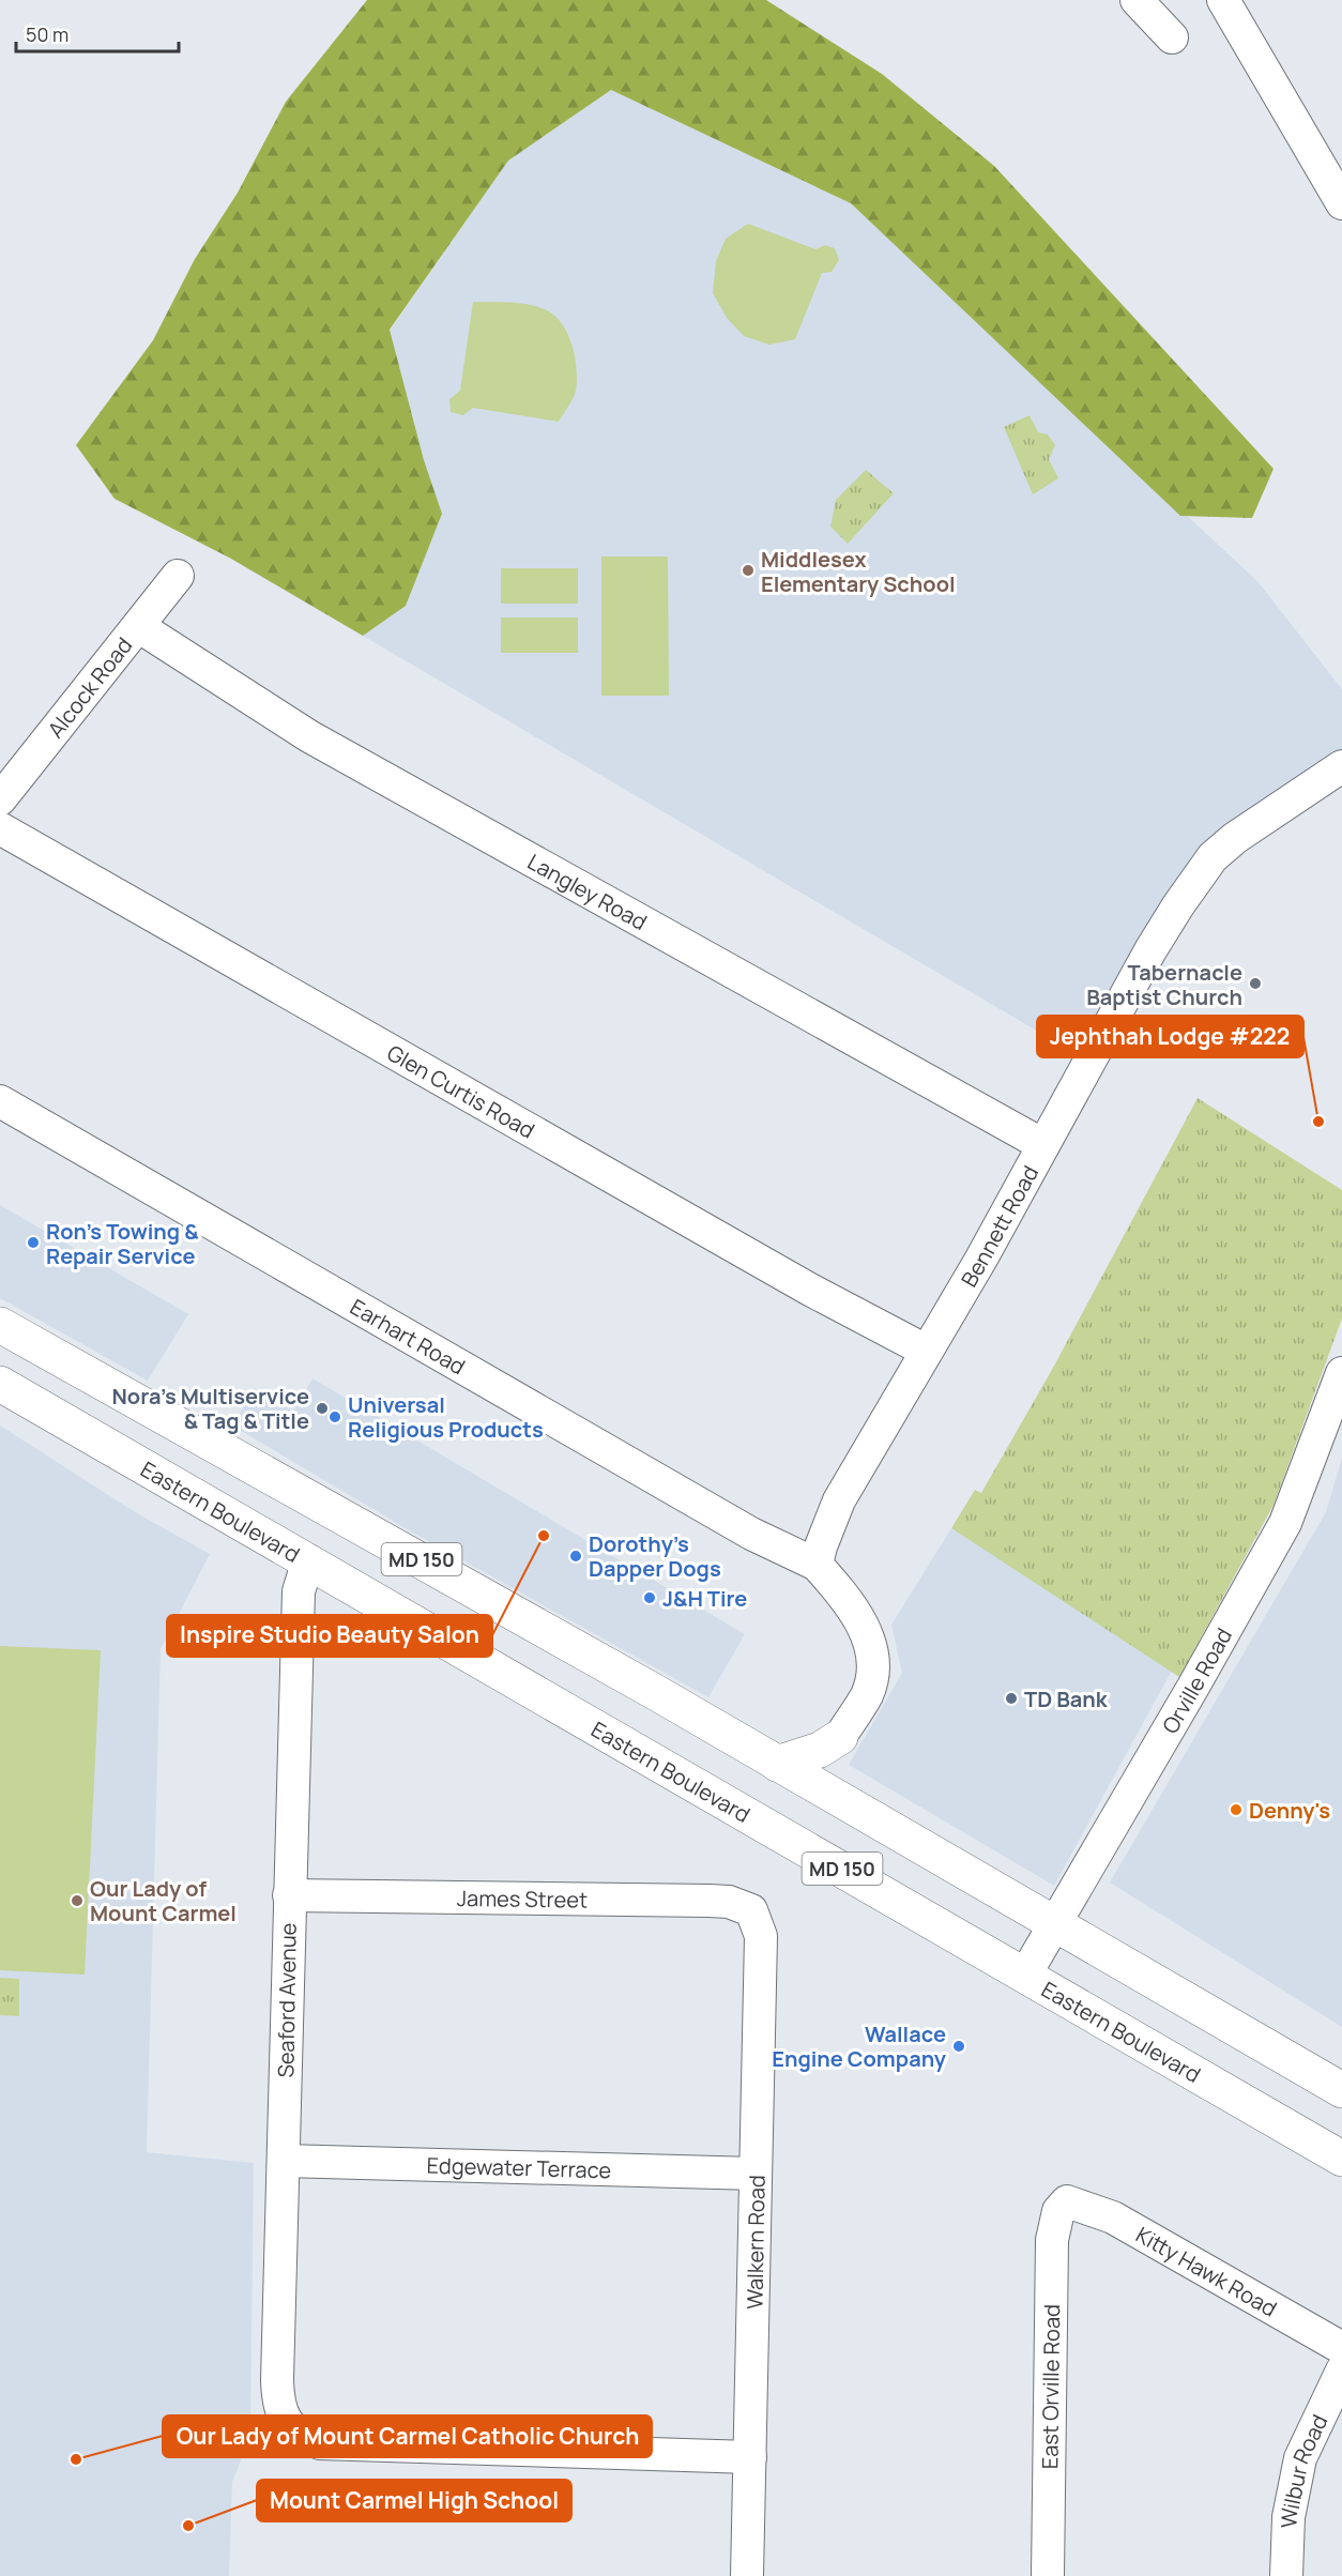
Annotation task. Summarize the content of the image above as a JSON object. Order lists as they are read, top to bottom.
{
  "streets": {
    "main road": ["Eastern Boulevard", "MD 150"],
    "street": [
      "Alcock Road",
      "Langley Road",
      "Glen Curtis Road",
      "Bennett Road",
      "Earhart Road",
      "Orville Road",
      "James Street",
      "Seaford Avenue",
      "Edgewater Terrace",
      "Walkern Road",
      "Kitty Hawk Road",
      "East Orville Road",
      "Wilbur Road"
    ]
  },
  "crossings": [
    ["Alcock Road", "Langley Road"],
    ["Langley Road", "Bennett Road"],
    ["Glen Curtis Road", "Bennett Road"],
    ["Bennett Road", "Earhart Road"],
    ["Eastern Boulevard", "Orville Road"],
    ["Eastern Boulevard", "Seaford Avenue"],
    ["MD 150", "Orville Road"],
    ["James Street", "Seaford Avenue"],
    ["James Street", "Walkern Road"],
    ["Seaford Avenue", "Edgewater Terrace"],
    ["Seaford Avenue", "Walkern Road"],
    ["Edgewater Terrace", "Walkern Road"],
    ["Kitty Hawk Road", "East Orville Road"]
  ],
  "places": [
    "Middlesex Elementary School",
    "Tabernacle Baptist Church",
    "Jephthah Lodge #222",
    "Ron’s Towing & Repair Service",
    "Nora’s Multiservice & Tag & Title",
    "Universal Religious Products",
    "Inspire Studio Beauty Salon",
    "Dorothy’s Dapper Dogs",
    "J&H Tire",
    "TD Bank",
    "Denny's",
    "Our Lady of Mount Carmel",
    "Wallace Engine Company",
    "Our Lady of Mount Carmel Catholic Church",
    "Mount Carmel High School"
  ],
  "scale_bar": "50 m"
}
